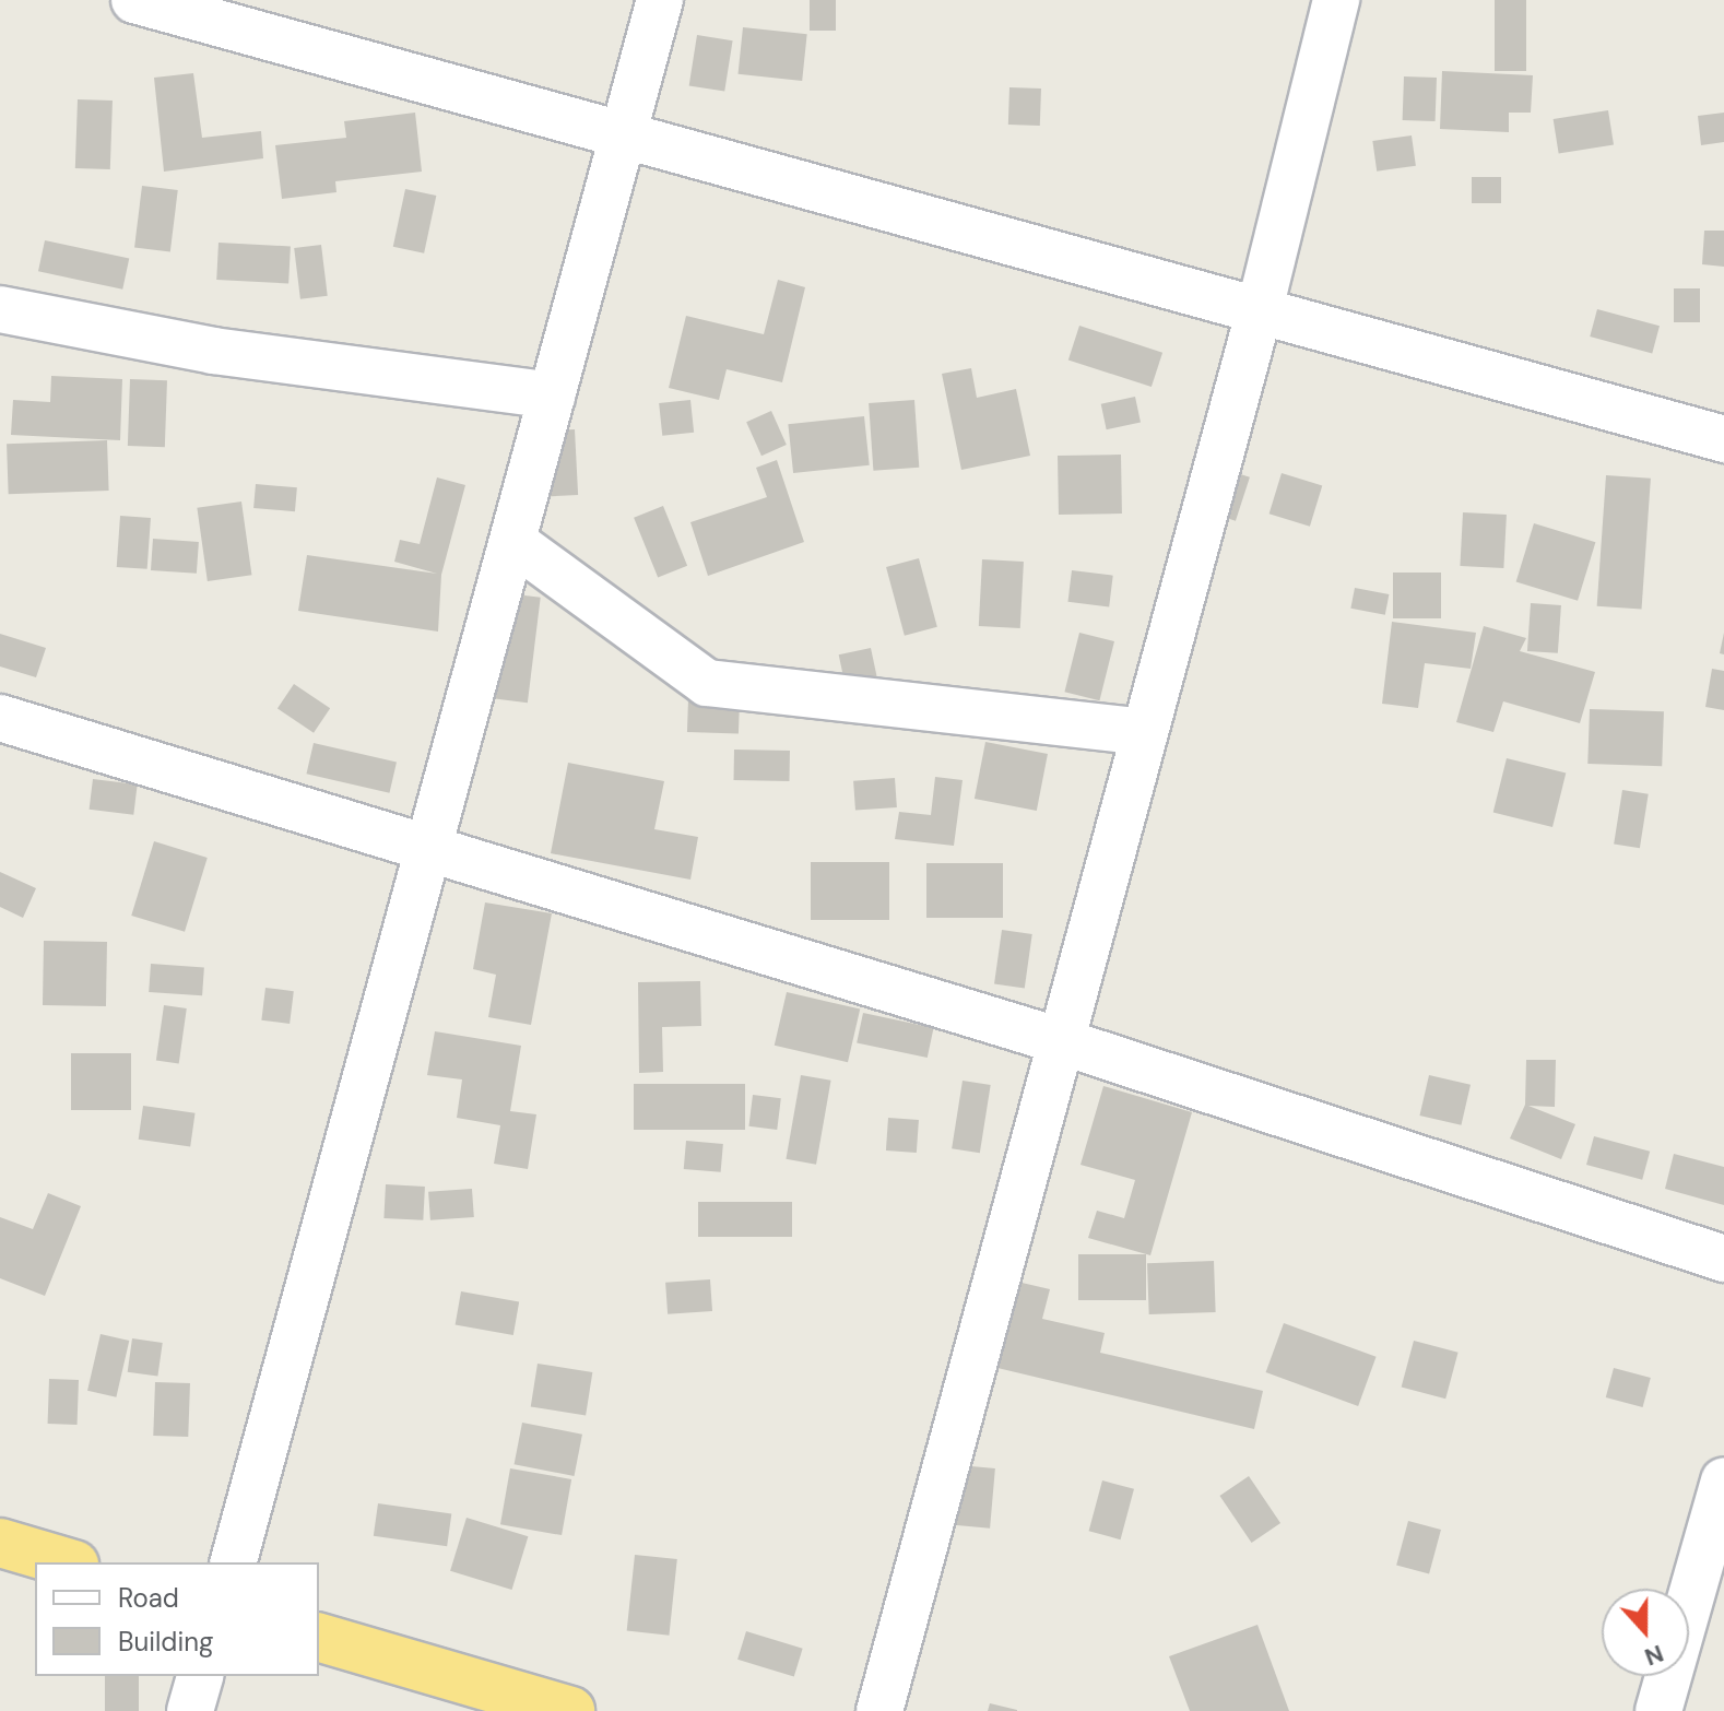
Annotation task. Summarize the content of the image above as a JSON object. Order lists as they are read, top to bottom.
{
  "legend": ["Road", "Building"],
  "north": "bottom"
}
